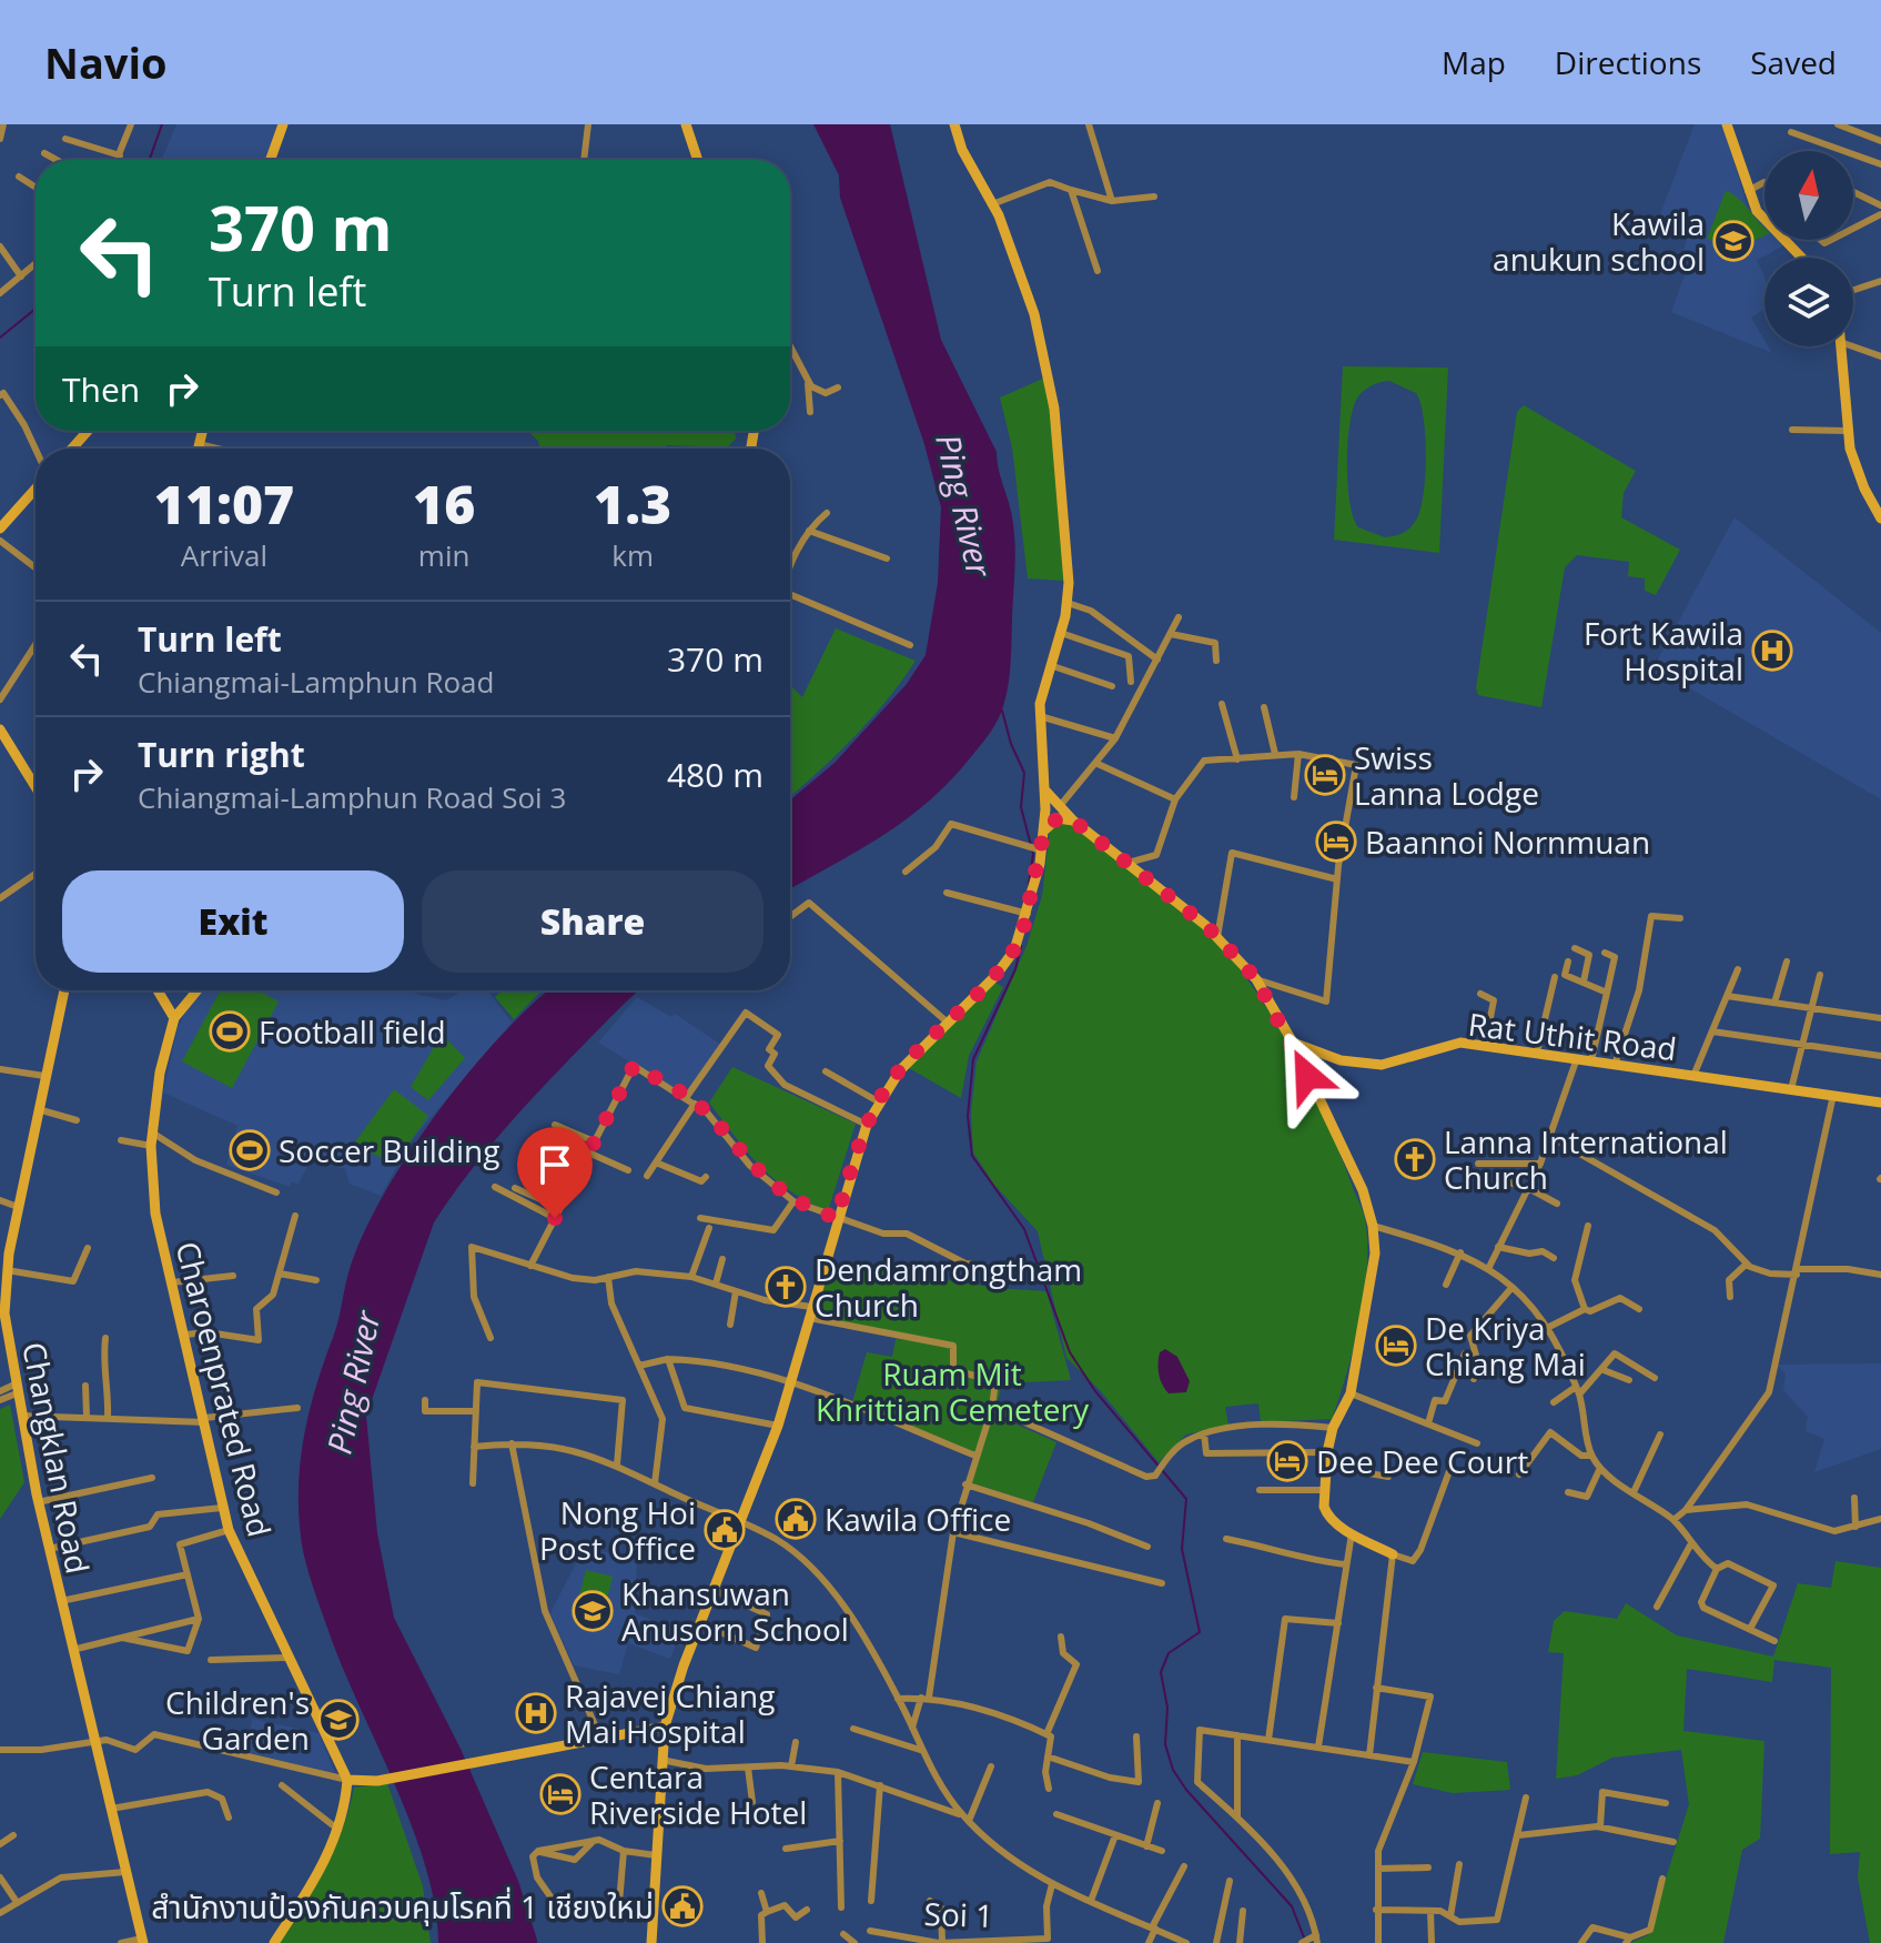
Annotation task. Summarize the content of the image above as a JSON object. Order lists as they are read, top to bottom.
{
  "streets": {
    "street": [
      "Rat Uthit Road",
      "Charoenprated Road",
      "Changklan Road",
      "Soi 1"
    ]
  },
  "water": ["Ping River"],
  "parks": ["Ruam Mit Khrittian Cemetery"],
  "places": {
    "school or university": ["Kawila anukun school", "Khansuwan Anusorn School", "Children's Garden"],
    "hospital": ["Fort Kawila Hospital", "Rajavej Chiang Mai Hospital"],
    "hotel": [
      "Swiss Lanna Lodge",
      "Baannoi Nornmuan",
      "De Kriya Chiang Mai",
      "Dee Dee Court",
      "Centara Riverside Hotel"
    ],
    "sports": ["Football field", "Soccer Building"],
    "church": ["Lanna International Church", "Dendamrongtham Church"],
    "public building": ["Kawila Office", "Nong Hoi Post Office", "สำนักงานป้องกันควบคุมโรคที่ 1 เชียงใหม่"]
  },
  "north": "top",
  "page": {
    "header": "Navio",
    "nav": ["Map", "Directions", "Saved"],
    "turn": ["370 m", "Turn left"],
    "then": "Then",
    "eta": [
      "11:07",
      "Arrival",
      "16",
      "min",
      "1.3",
      "km"
    ],
    "list": [
      {
        "name": "Turn left",
        "note": "Chiangmai-Lamphun Road",
        "value": "370 m"
      },
      {
        "name": "Turn right",
        "note": "Chiangmai-Lamphun Road Soi 3",
        "value": "480 m"
      }
    ],
    "buttons": ["Exit", "Share"]
  }
}
